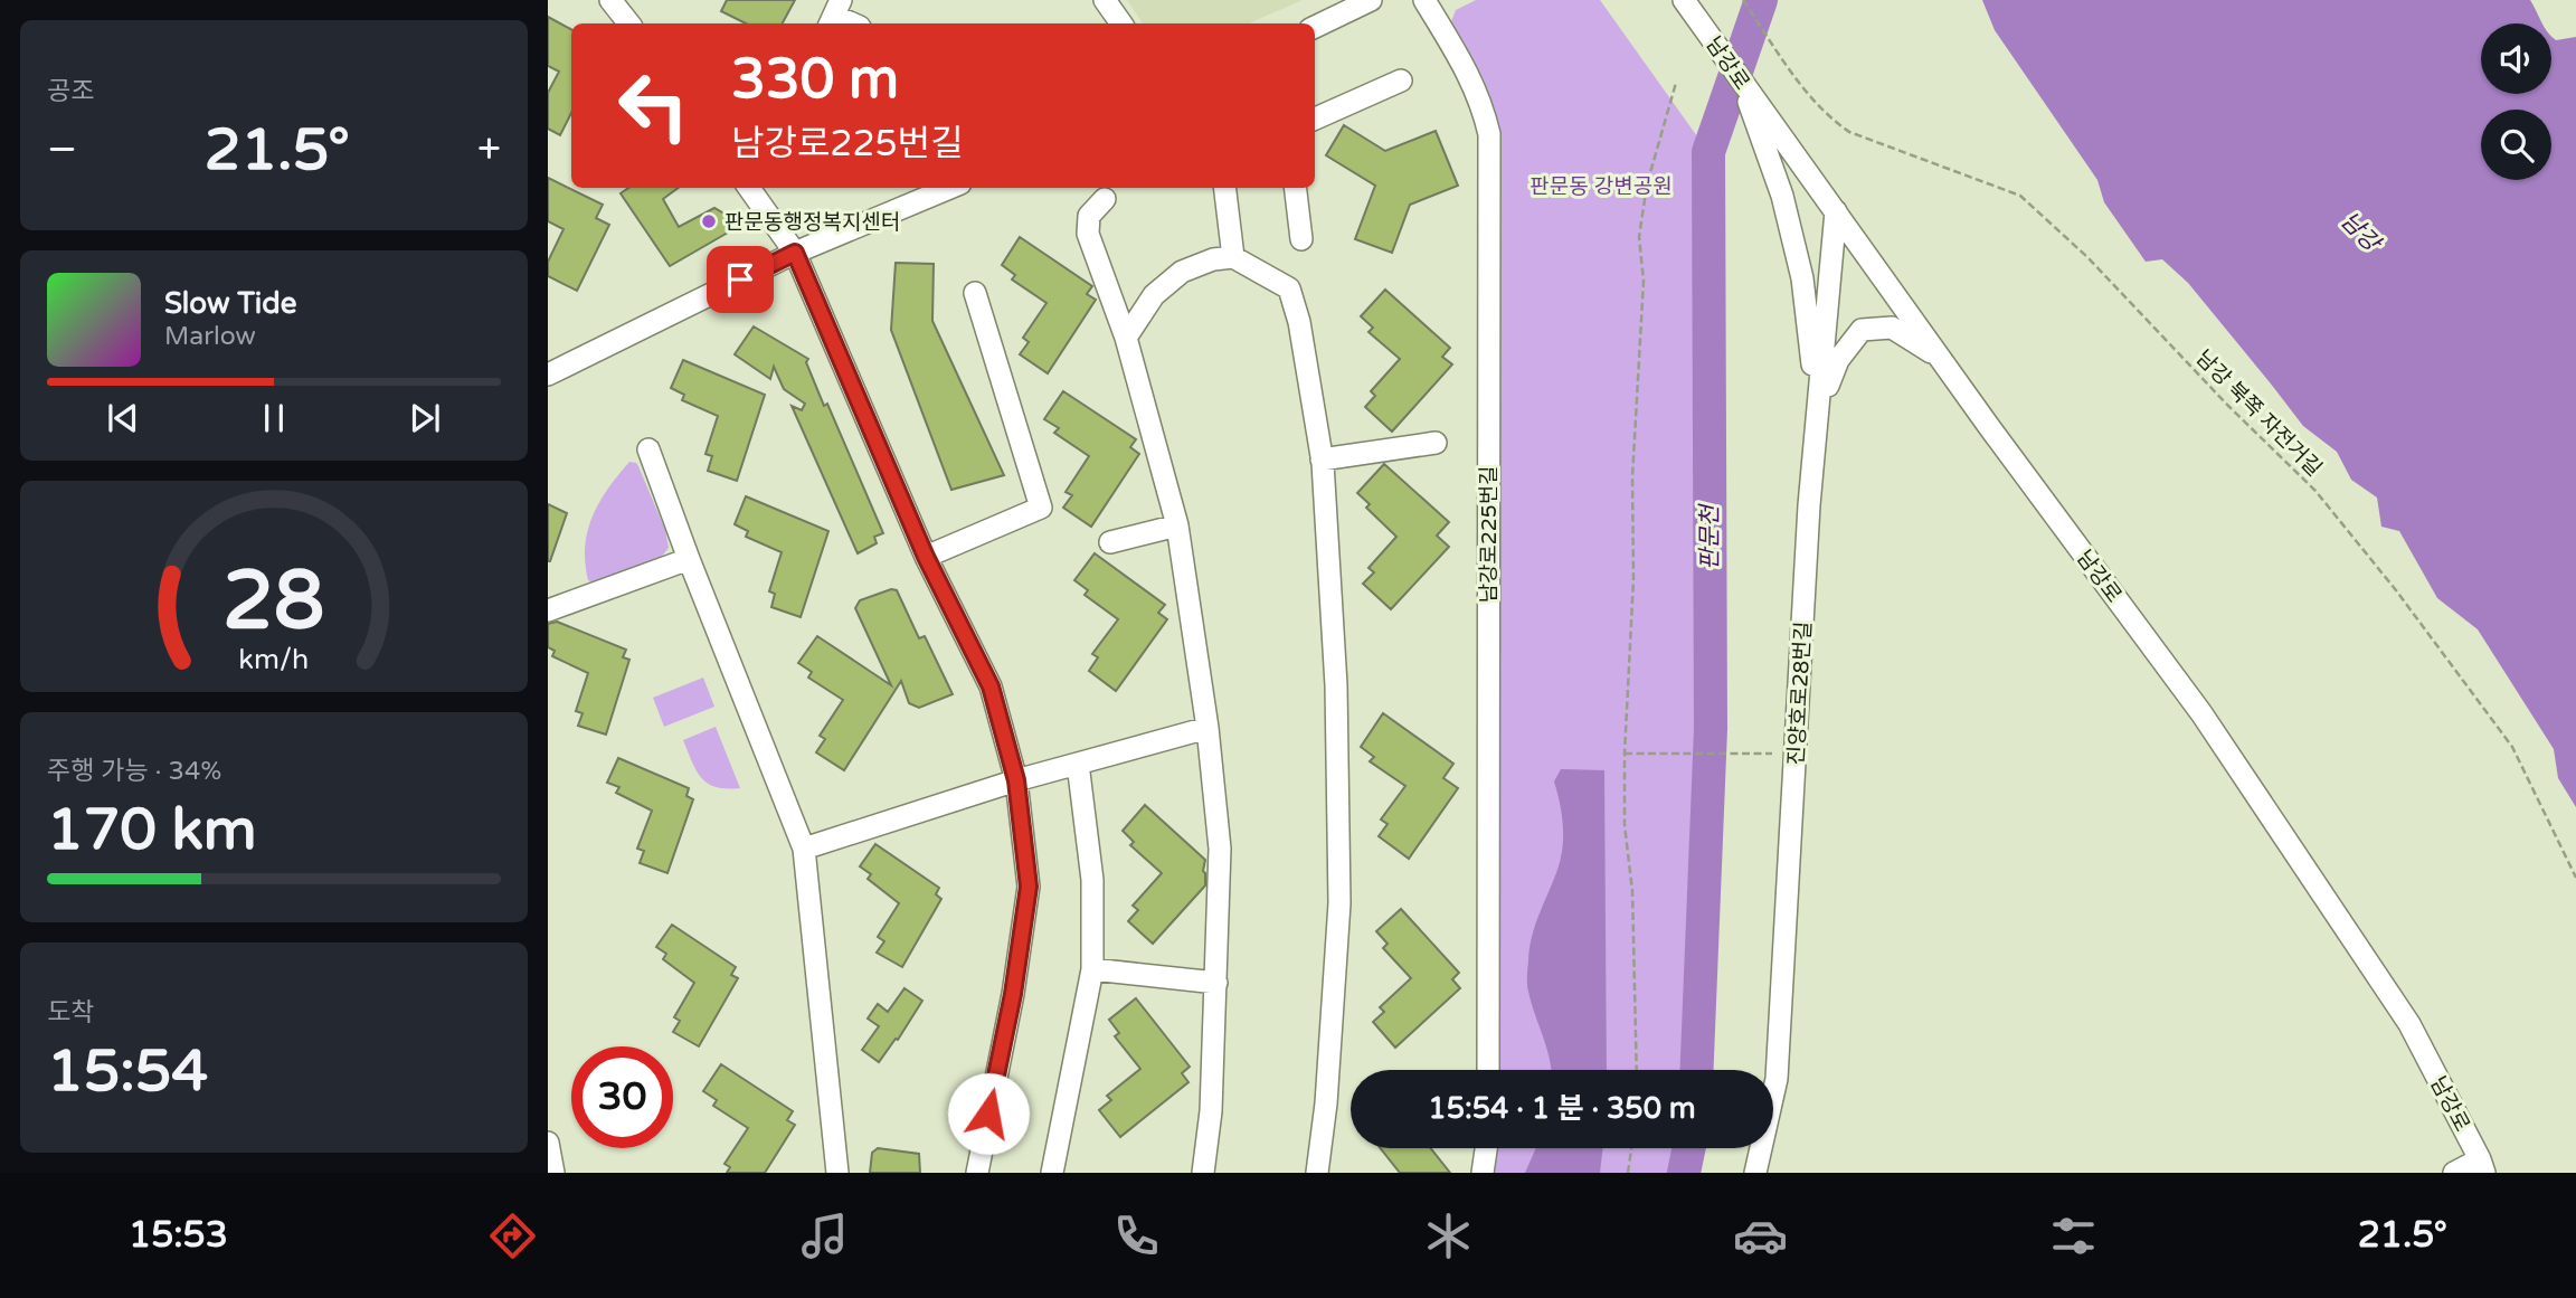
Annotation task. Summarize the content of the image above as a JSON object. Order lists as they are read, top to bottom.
{
  "streets": {
    "street": ["남강로", "남강로225번길", "진양호로28번길"],
    "path": ["남강 북쪽 자전거길"]
  },
  "crossings": [
    ["남강로", "진양호로28번길"]
  ],
  "water": ["남강", "판문천"],
  "parks": ["판문동 강변공원"],
  "places": ["판문동행정복지센터"],
  "page": {
    "tile": [
      "공조",
      ["주행 가능 · 34%", "170 km"],
      ["도착", "15:54"]
    ],
    "turn": ["330 m", "남강로225번길"],
    "heat": ["−", "21.5°", "+"],
    "song": ["Slow Tide", "Marlow"],
    "limit": "30",
    "trip": "15:54 · 1 분 · 350 m",
    "tabs": ["15:53", "21.5°"],
    "gauge": ["28", "km/h"]
  }
}
